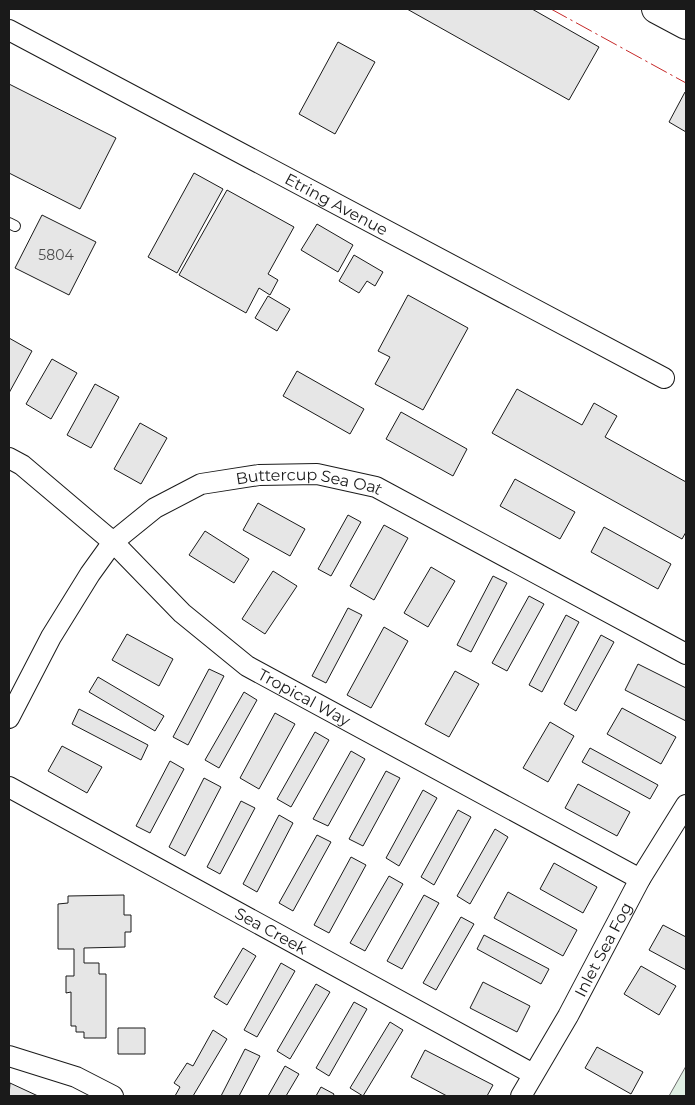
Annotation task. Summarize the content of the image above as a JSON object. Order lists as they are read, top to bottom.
{
  "streets": {
    "street": [
      "Etring Avenue",
      "Buttercup Sea Oat",
      "Tropical Way",
      "Sea Creek",
      "Inlet Sea Fog"
    ]
  },
  "crossings": [
    ["Buttercup Sea Oat", "Tropical Way"],
    ["Tropical Way", "Inlet Sea Fog"],
    ["Sea Creek", "Inlet Sea Fog"]
  ],
  "house_numbers": ["5804"]
}
